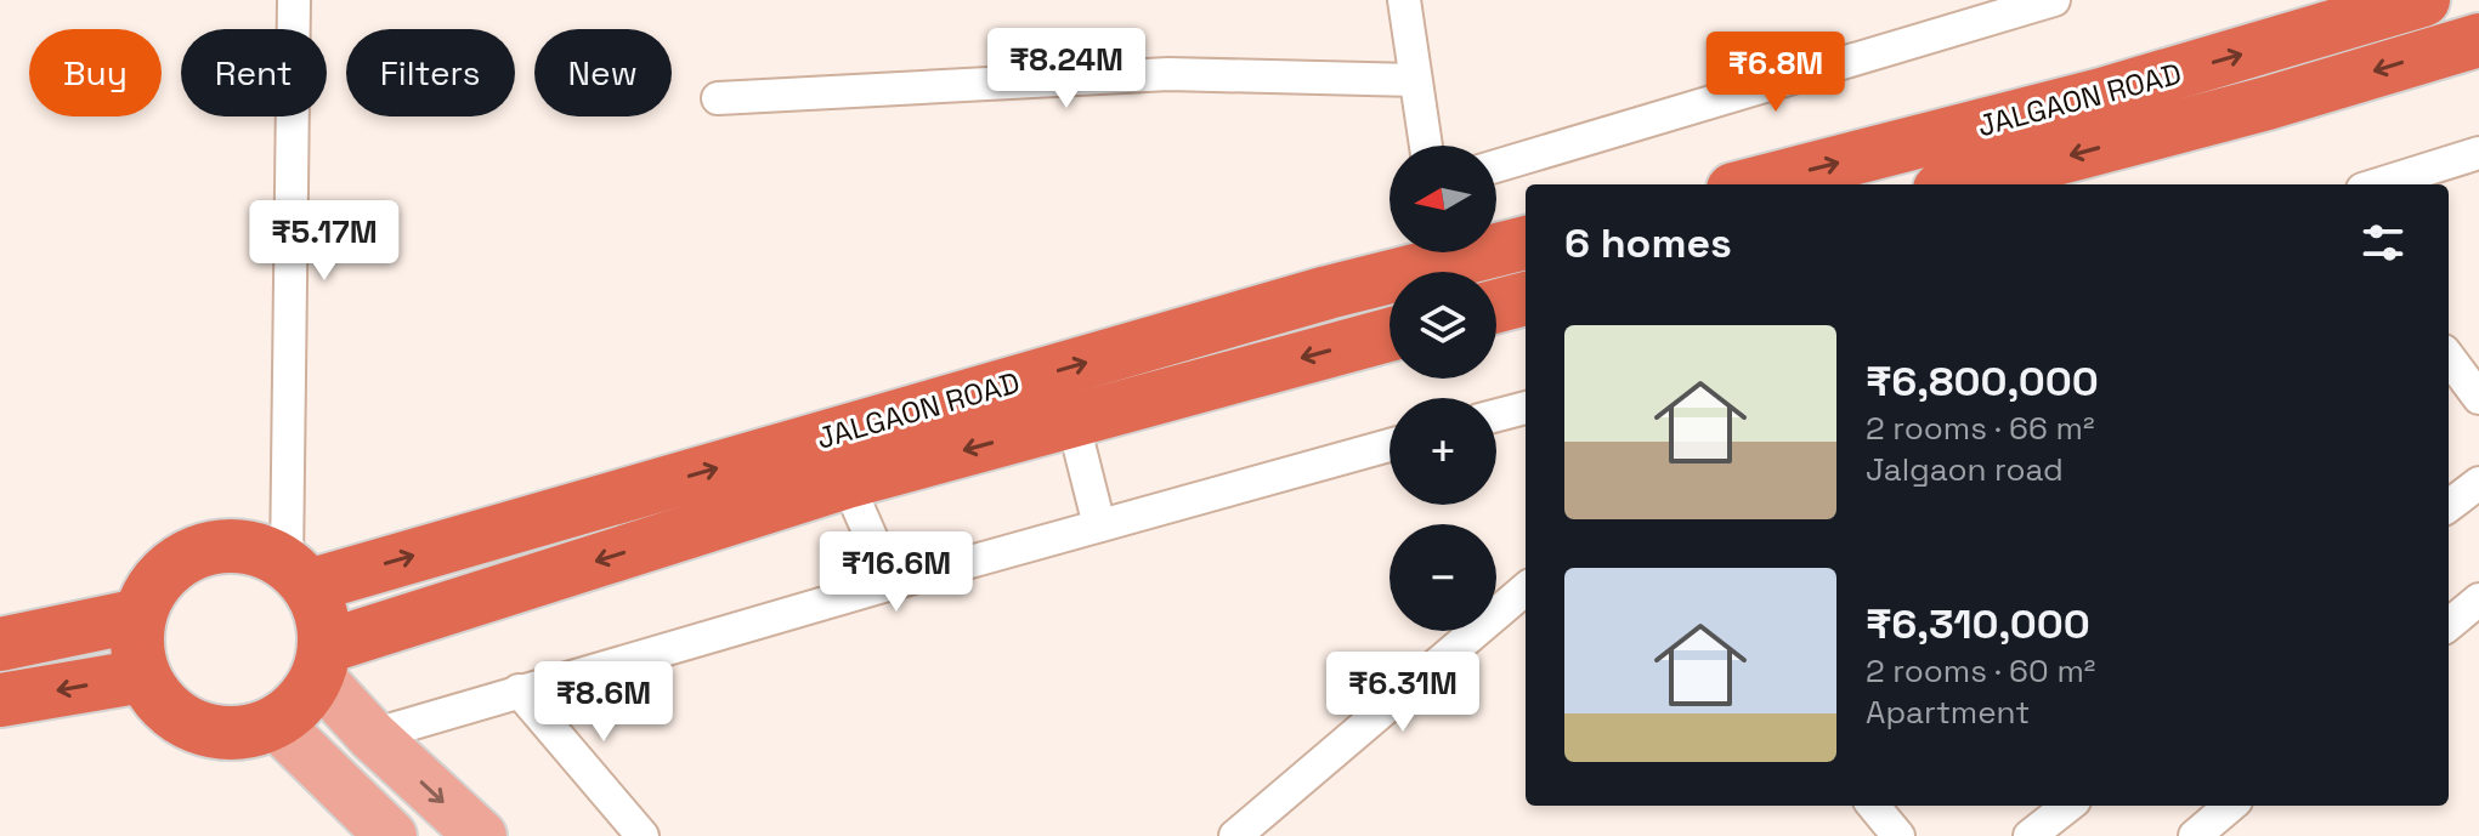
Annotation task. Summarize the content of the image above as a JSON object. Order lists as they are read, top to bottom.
{
  "streets": {
    "highway": ["JALGAON ROAD"]
  },
  "north": "left",
  "page": {
    "price": [
      "₹8.24M",
      "₹6.8M",
      "₹5.17M",
      "₹16.6M",
      "₹6.31M",
      "₹8.6M"
    ],
    "chip": [
      "Buy",
      "Rent",
      "Filters",
      "New"
    ],
    "map_buttons": ["+", "−"],
    "heading": "6 homes",
    "list": [
      {
        "name": "₹6,800,000",
        "note": "2 rooms · 66 m² · Jalgaon road"
      },
      {
        "name": "₹6,310,000",
        "note": "2 rooms · 60 m² · Apartment"
      }
    ]
  }
}
